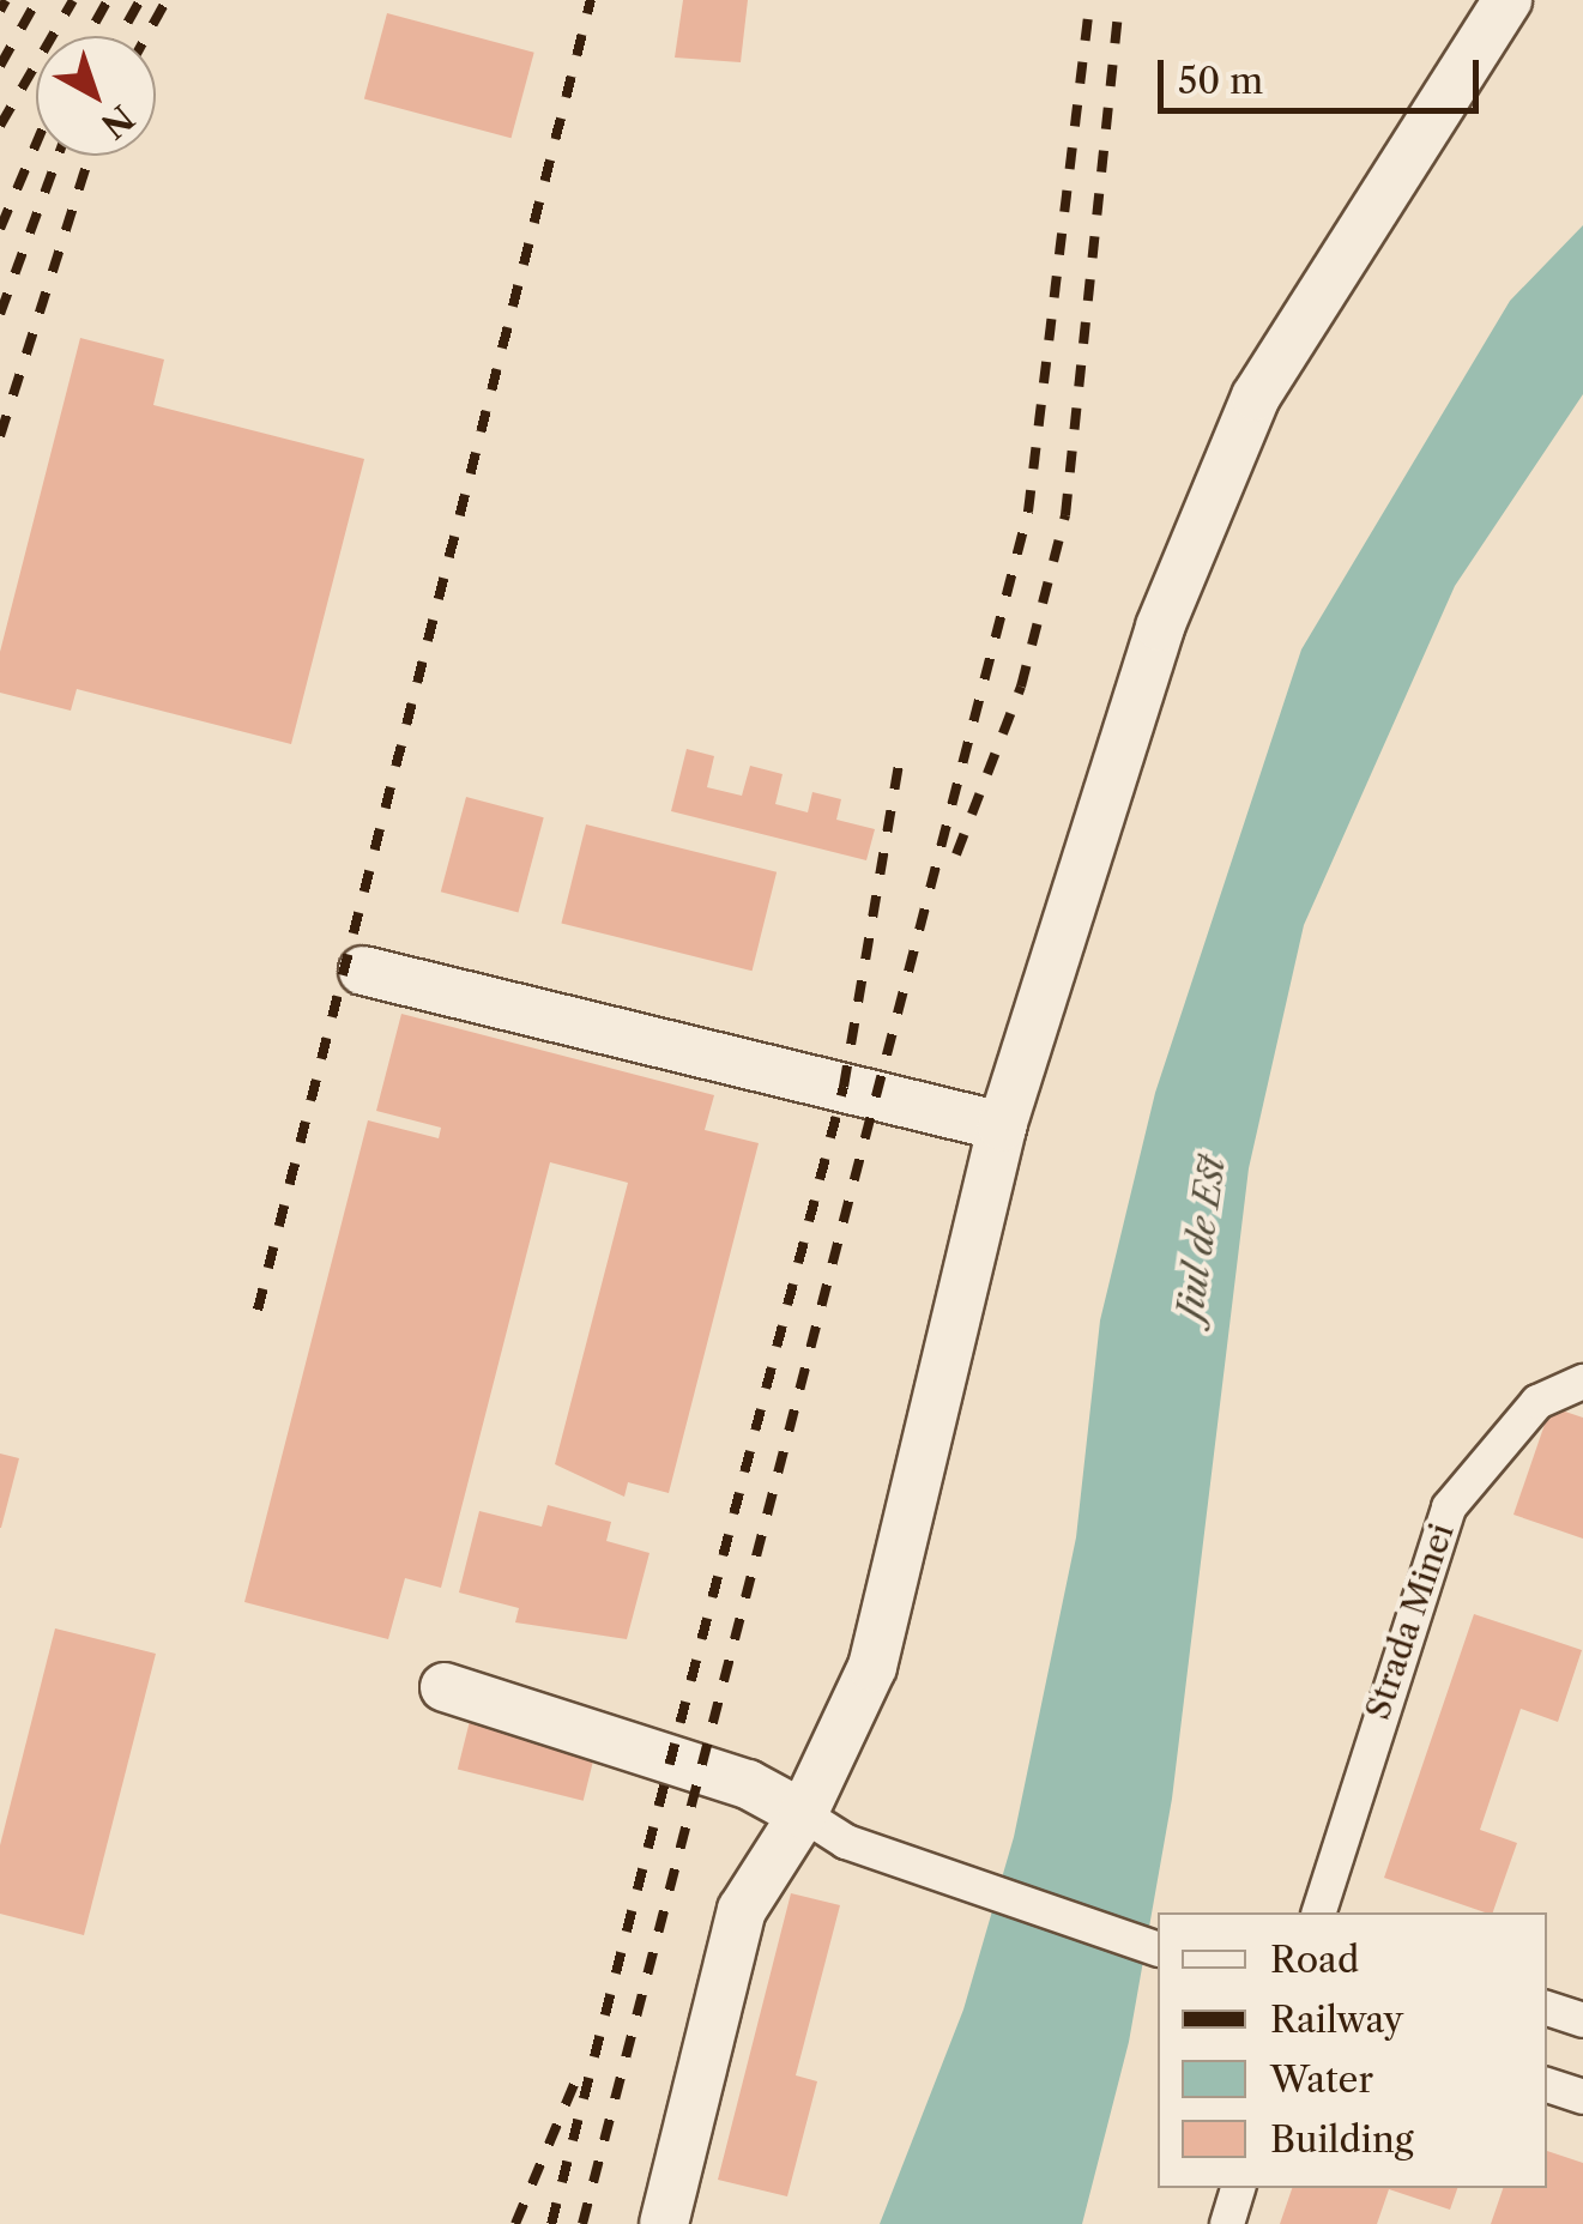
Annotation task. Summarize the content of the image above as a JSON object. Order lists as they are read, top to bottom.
{
  "streets": {
    "street": ["Strada Minei"]
  },
  "water": ["Jiul de Est"],
  "legend": [
    "Road",
    "Railway",
    "Water",
    "Building"
  ],
  "scale_bar": "50 m",
  "north": "bottom right"
}
